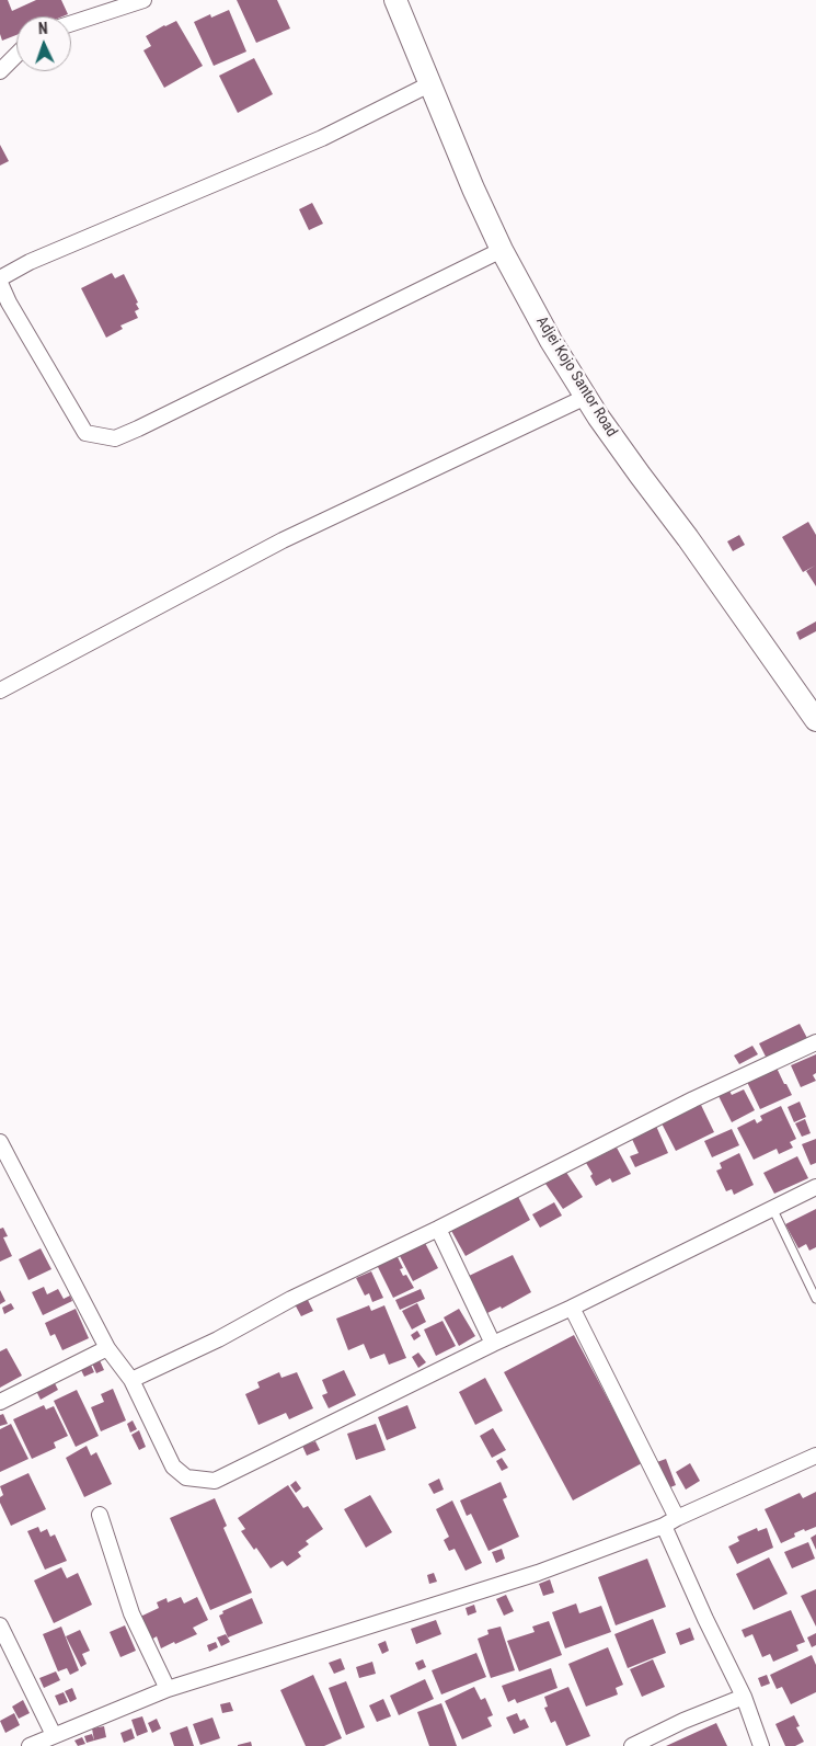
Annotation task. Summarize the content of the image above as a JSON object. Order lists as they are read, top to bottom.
{
  "streets": {
    "street": ["Adjei Kojo Santor Road"]
  },
  "north": "top"
}
